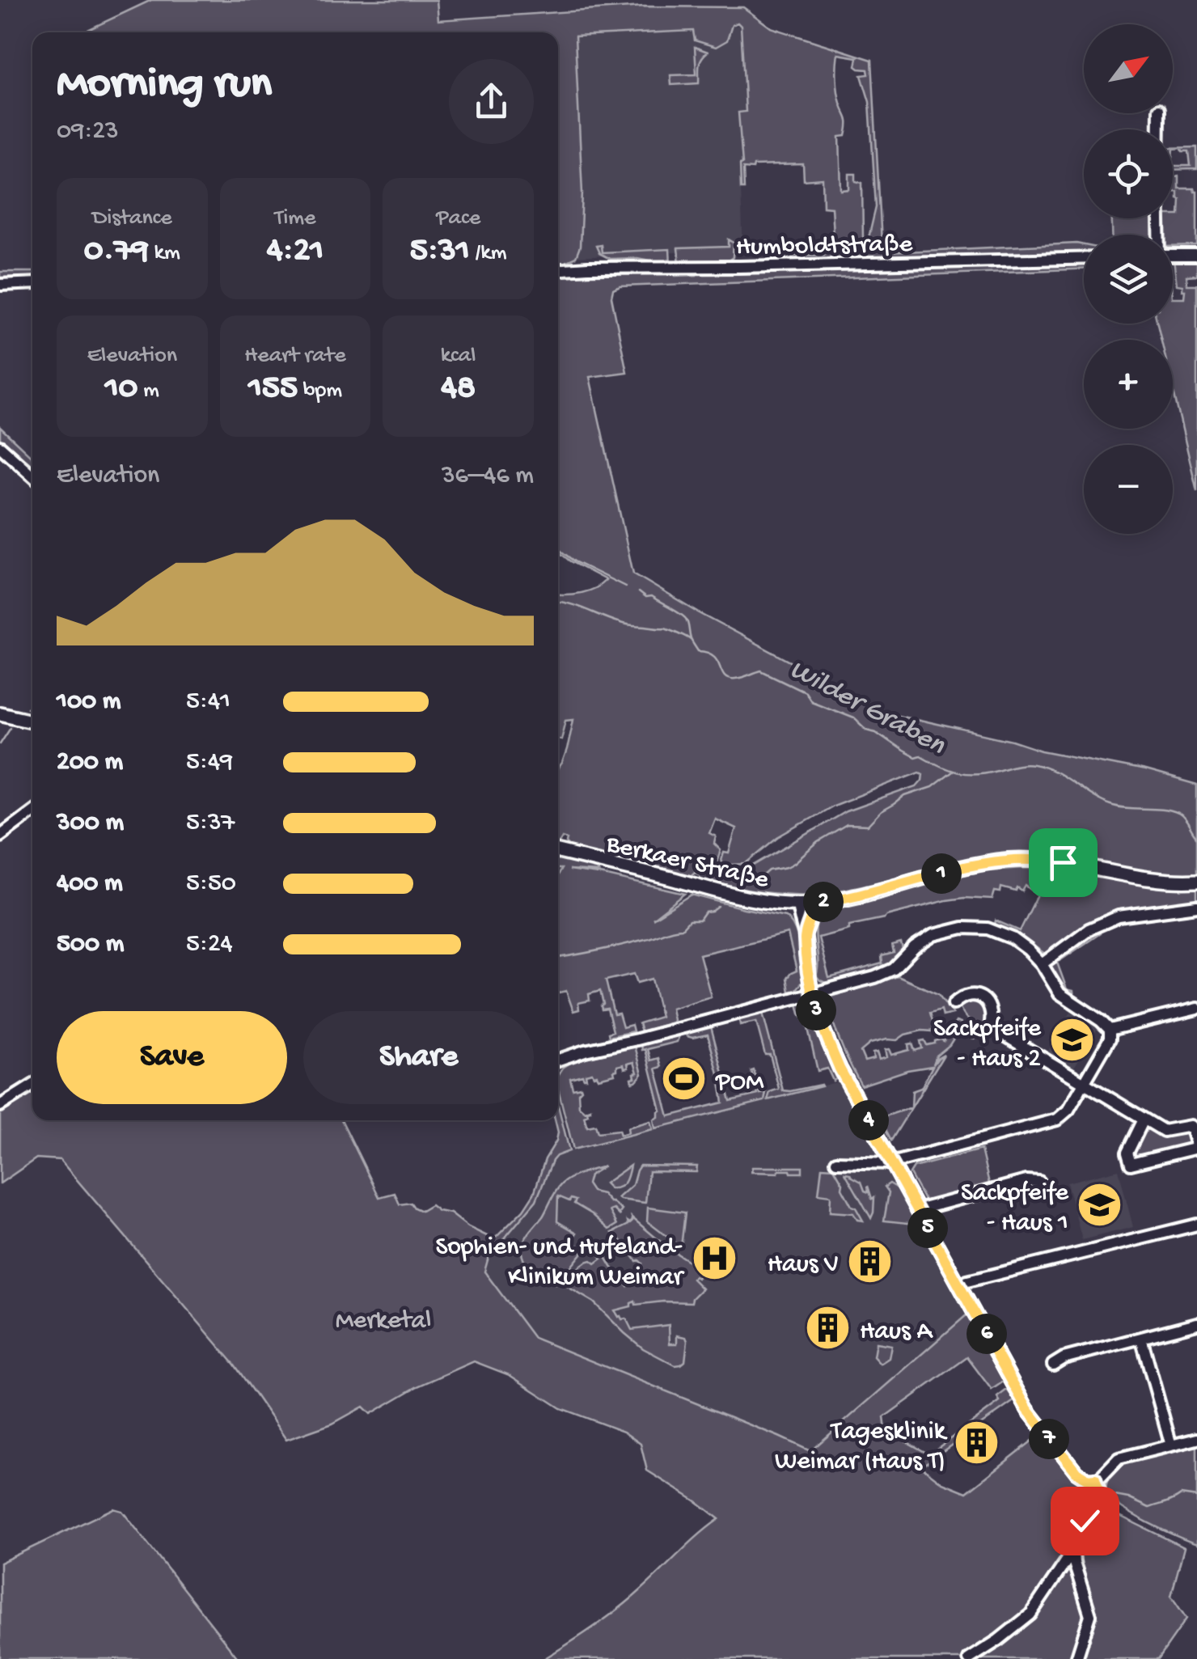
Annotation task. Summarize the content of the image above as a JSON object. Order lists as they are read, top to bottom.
{
  "streets": {
    "main road": ["Berkaer Straße"],
    "street": ["Humboldtstraße"]
  },
  "water": ["Wilder Graben"],
  "parks": ["Merketal"],
  "places": {
    "school or university": ["Sackpfeife - Haus 2", "Sackpfeife - Haus 1"],
    "sports": ["POM"],
    "hospital": ["Sophien- und Hufeland- Klinikum Weimar"],
    "building": ["Haus V", "Haus A", "Tagesklinik Weimar (Haus T)"]
  },
  "north": "top right",
  "page": {
    "map_buttons": ["+", "−"],
    "heading": ["Morning run", "09:23"],
    "stats": [
      ["Distance", "0.79 km"],
      ["Time", "4:21"],
      ["Pace", "5:31 /km"],
      ["Elevation", "10 m"],
      ["Heart rate", "155 bpm"],
      ["kcal", "48"]
    ],
    "chart": ["Elevation", "36–46 m"],
    "list": [
      {
        "name": "100 m",
        "note": "5:41"
      },
      {
        "name": "200 m",
        "note": "5:49"
      },
      {
        "name": "300 m",
        "note": "5:37"
      },
      {
        "name": "400 m",
        "note": "5:50"
      },
      {
        "name": "500 m",
        "note": "5:24"
      }
    ],
    "pins": [
      "1",
      "2",
      "3",
      "4",
      "5",
      "6",
      "7"
    ],
    "buttons": ["Save", "Share"]
  }
}
